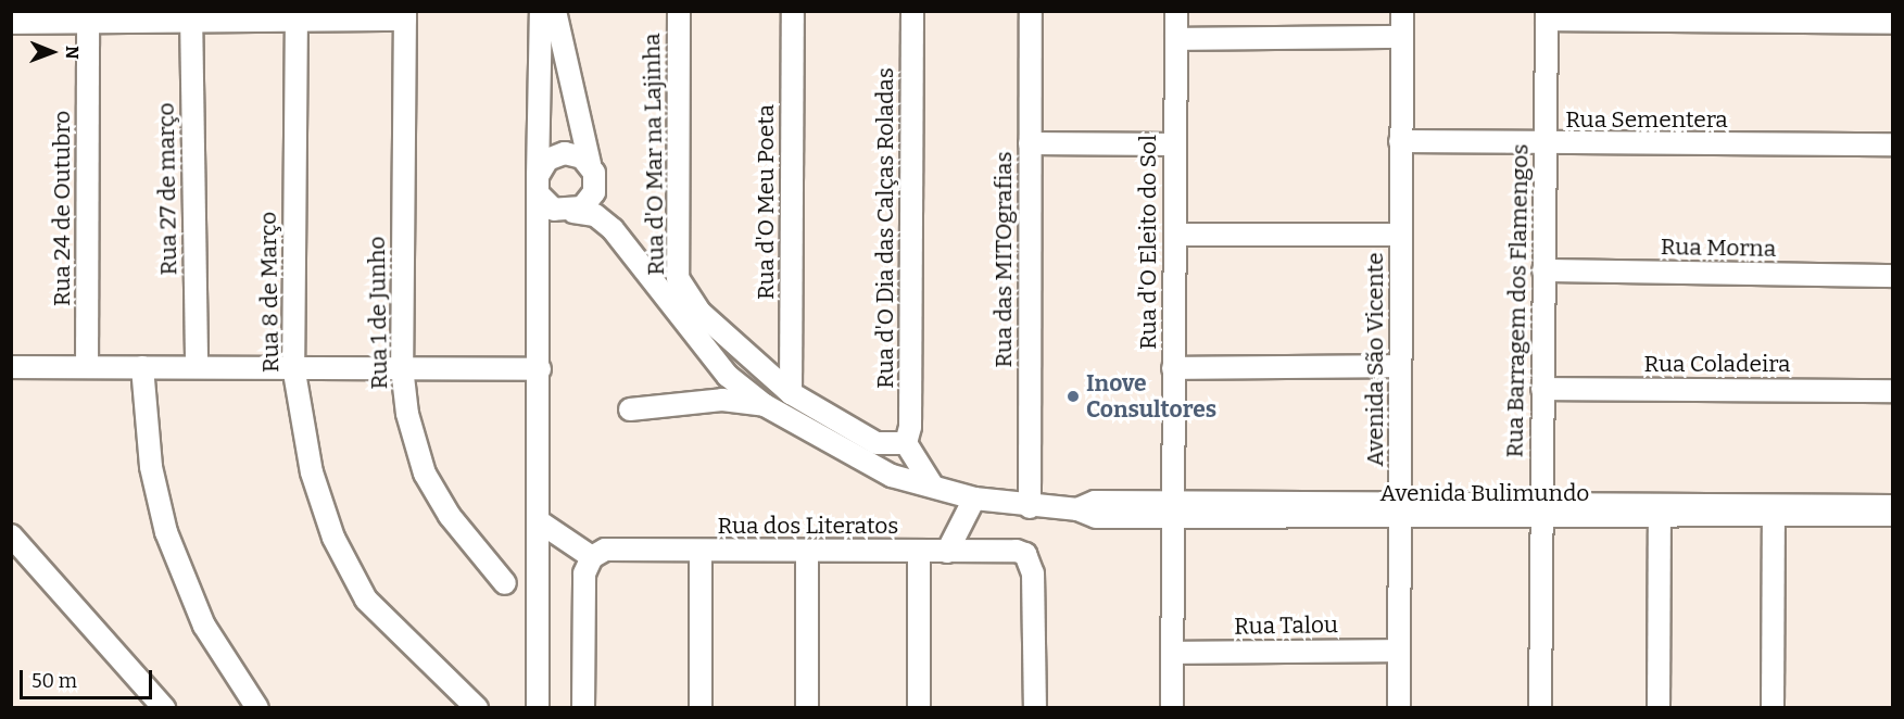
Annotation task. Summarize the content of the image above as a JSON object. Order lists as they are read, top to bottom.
{
  "streets": {
    "street": [
      "Rua Sementera",
      "Rua d'O Mar na Lajinha",
      "Rua 27 de março",
      "Rua d'O Meu Poeta",
      "Rua 24 de Outubro",
      "Rua d'O Dia das Calças Roladas",
      "Rua d'O Eleito do Sol",
      "Rua Morna",
      "Rua das MITOgrafias",
      "Rua 8 de Março",
      "Rua Barragem dos Flamengos",
      "Rua 1 de Junho",
      "Avenida São Vicente",
      "Rua Coladeira",
      "Avenida Bulimundo",
      "Rua dos Literatos",
      "Rua Talou"
    ]
  },
  "crossings": [
    ["Rua Sementera", "Rua Barragem dos Flamengos"],
    ["Rua Sementera", "Avenida São Vicente"],
    ["Rua d'O Mar na Lajinha", "Rua d'O Meu Poeta"],
    ["Rua d'O Mar na Lajinha", "Rua d'O Dia das Calças Roladas"],
    ["Rua d'O Eleito do Sol", "Avenida Bulimundo"],
    ["Rua d'O Eleito do Sol", "Rua Talou"],
    ["Rua Morna", "Rua Barragem dos Flamengos"],
    ["Rua das MITOgrafias", "Avenida Bulimundo"],
    ["Rua Barragem dos Flamengos", "Rua Coladeira"],
    ["Rua Barragem dos Flamengos", "Avenida Bulimundo"],
    ["Avenida São Vicente", "Avenida Bulimundo"],
    ["Avenida São Vicente", "Rua Talou"]
  ],
  "places": ["Inove Consultores"],
  "scale_bar": "50 m",
  "north": "right"
}
